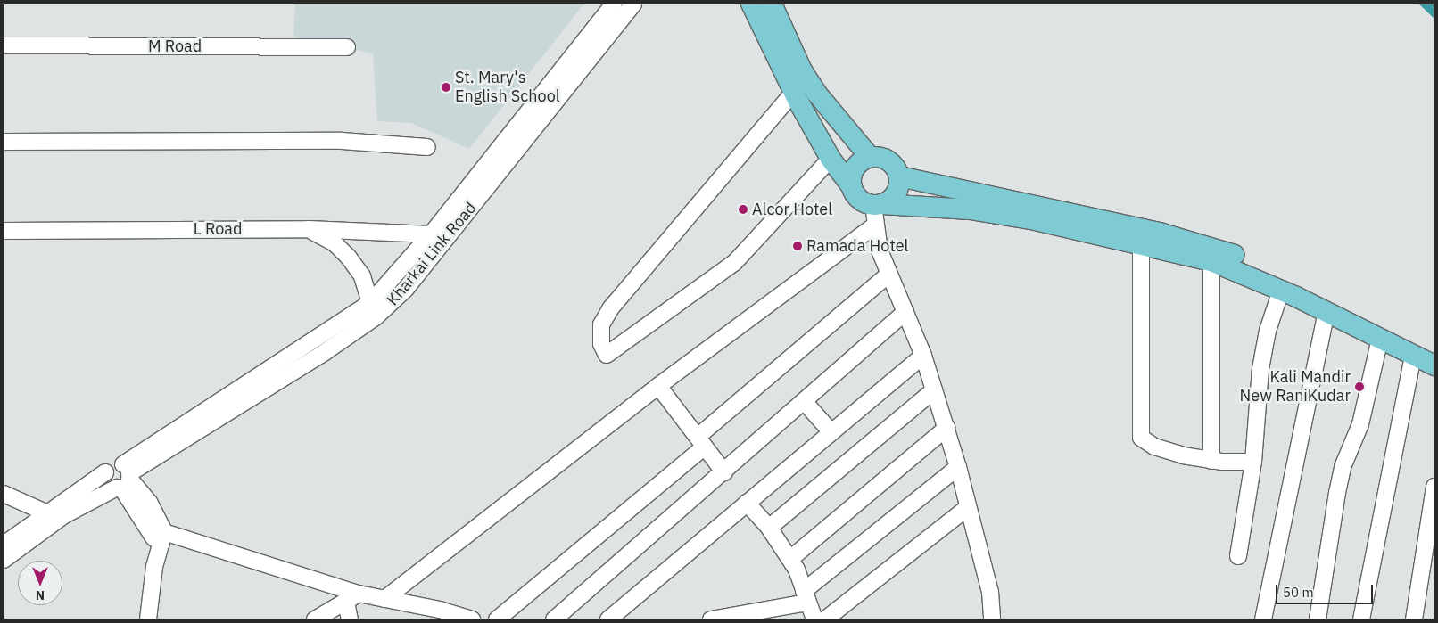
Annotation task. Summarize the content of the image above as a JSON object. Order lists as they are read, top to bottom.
{
  "streets": {
    "street": ["M Road", "L Road", "Kharkai Link Road"]
  },
  "places": [
    "St. Mary's English School",
    "Alcor Hotel",
    "Ramada Hotel",
    "Kali Mandir New RaniKudar"
  ],
  "scale_bar": "50 m",
  "north": "bottom"
}
